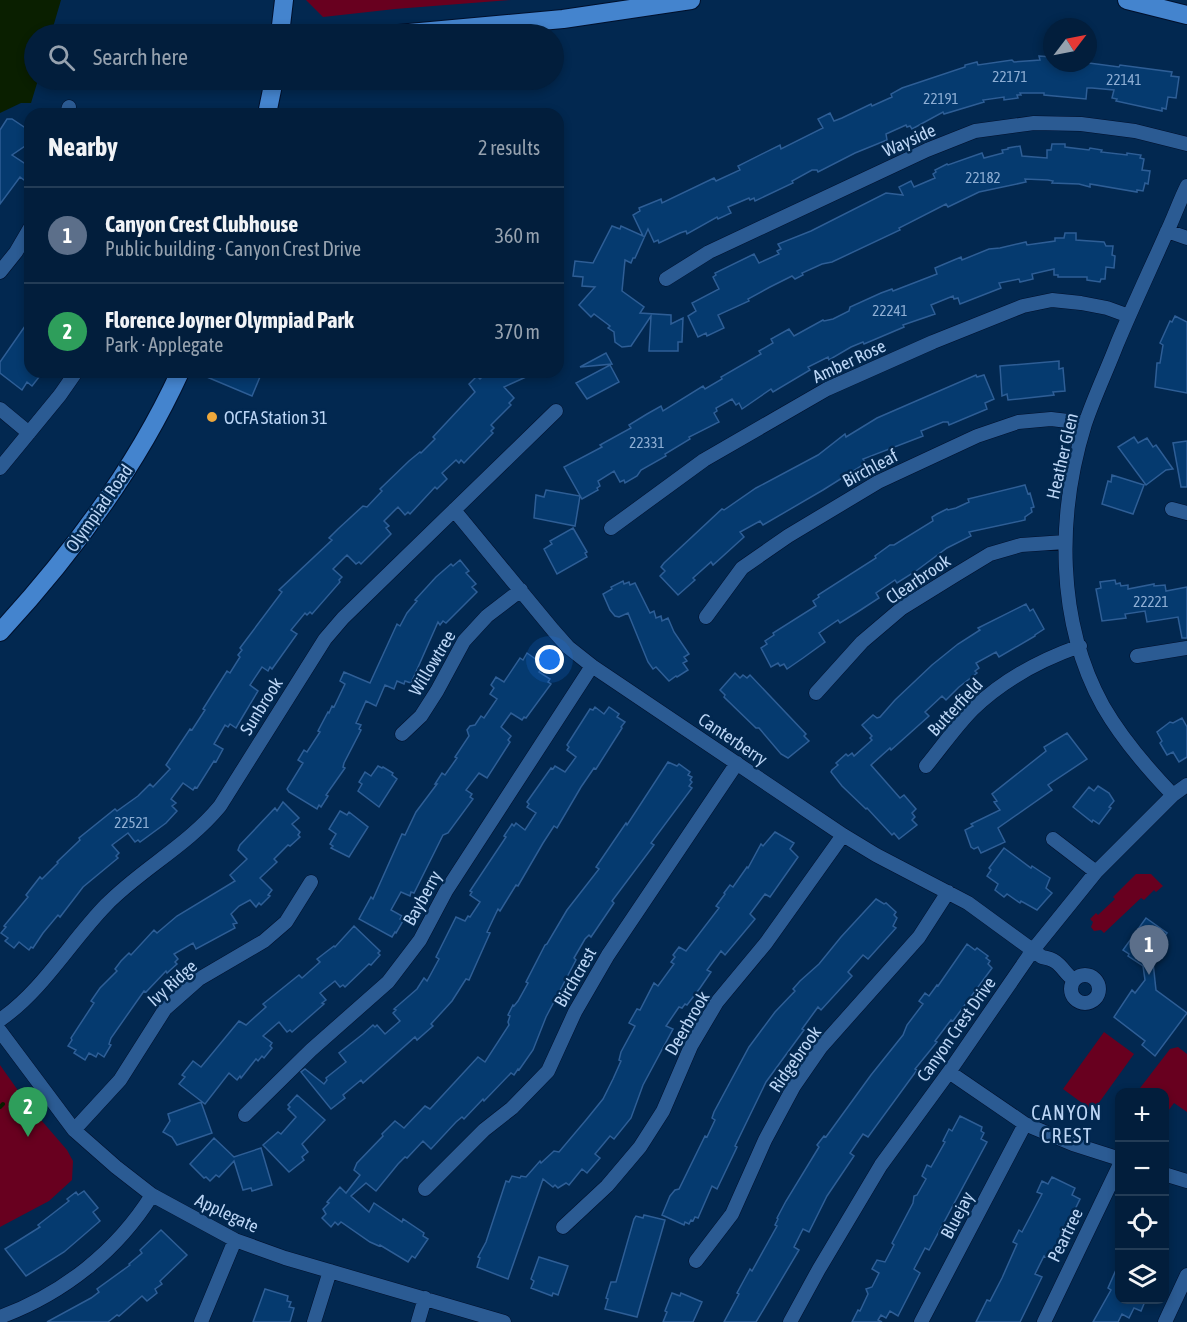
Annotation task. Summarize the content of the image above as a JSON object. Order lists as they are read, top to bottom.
{
  "streets": {
    "main road": ["Olympiad Road"],
    "street": [
      "Wayside",
      "Amber Rose",
      "Heather Glen",
      "Birchleaf",
      "Clearbrook",
      "Willowtree",
      "Sunbrook",
      "Butterfield",
      "Canterberry",
      "Bayberry",
      "Birchcrest",
      "Ivy Ridge",
      "Deerbrook",
      "Canyon Crest Drive",
      "Ridgebrook",
      "Applegate",
      "Bluejay",
      "Peartree"
    ]
  },
  "crossings": [
    ["Amber Rose", "Heather Glen"],
    ["Heather Glen", "Birchleaf"],
    ["Heather Glen", "Clearbrook"],
    ["Heather Glen", "Butterfield"],
    ["Heather Glen", "Canyon Crest Drive"],
    ["Willowtree", "Canterberry"],
    ["Sunbrook", "Canterberry"],
    ["Canterberry", "Bayberry"],
    ["Canterberry", "Birchcrest"],
    ["Canterberry", "Deerbrook"],
    ["Canterberry", "Canyon Crest Drive"],
    ["Canterberry", "Ridgebrook"],
    ["Ivy Ridge", "Applegate"]
  ],
  "districts": ["CANYON CREST"],
  "places": ["OCFA Station 31"],
  "house_numbers": [
    "22171",
    "22141",
    "22191",
    "22182",
    "22241",
    "22331",
    "22221",
    "22521"
  ],
  "north": "top right",
  "page": {
    "search": "Search here",
    "heading": ["Nearby", "2 results"],
    "list": [
      {
        "mark": "1",
        "name": "Canyon Crest Clubhouse",
        "note": "Public building · Canyon Crest Drive",
        "value": "360 m"
      },
      {
        "mark": "2",
        "name": "Florence Joyner Olympiad Park",
        "note": "Park · Applegate",
        "value": "370 m"
      }
    ],
    "pins": ["1", "2"],
    "map_buttons": ["+", "−"]
  }
}
